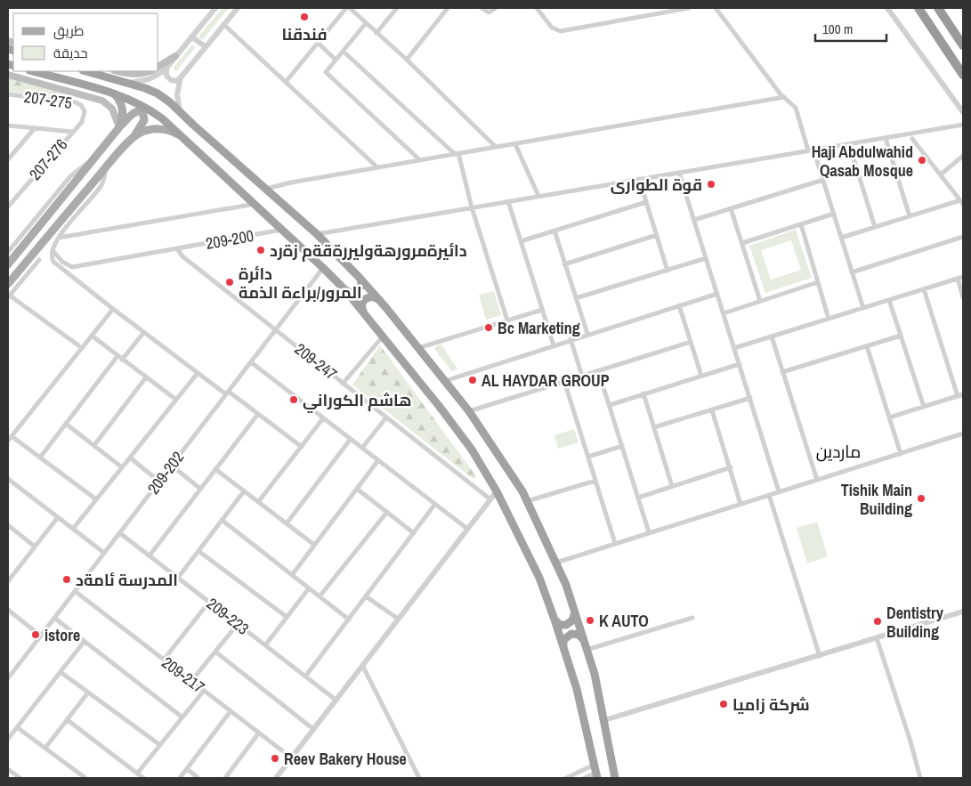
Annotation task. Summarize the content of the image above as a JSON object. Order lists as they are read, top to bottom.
{
  "streets": {
    "street": [
      "207-275",
      "207-276",
      "209-200",
      "209-247",
      "209-202",
      "209-223",
      "209-217"
    ]
  },
  "crossings": [
    ["207-275", "207-276"],
    ["209-200", "209-247"],
    ["209-247", "209-202"],
    ["209-202", "209-223"],
    ["209-202", "209-217"]
  ],
  "districts": ["ماردین"],
  "places": [
    "فندقنا",
    "Haji Abdulwahid Qasab Mosque",
    "قوة الطواری",
    "دائيرةمرورهةوليررةقةم زةرد",
    "دائرة المرور/براءة الذمة",
    "Bc Marketing",
    "AL HAYDAR GROUP",
    "هاشم الكوراني",
    "Tishik Main Building",
    "المدرسة ئامةد",
    "K AUTO",
    "Dentistry Building",
    "istore",
    "شركة زاميا",
    "Reev Bakery House"
  ],
  "legend": ["طريق", "حديقة"],
  "scale_bar": "100 m"
}
